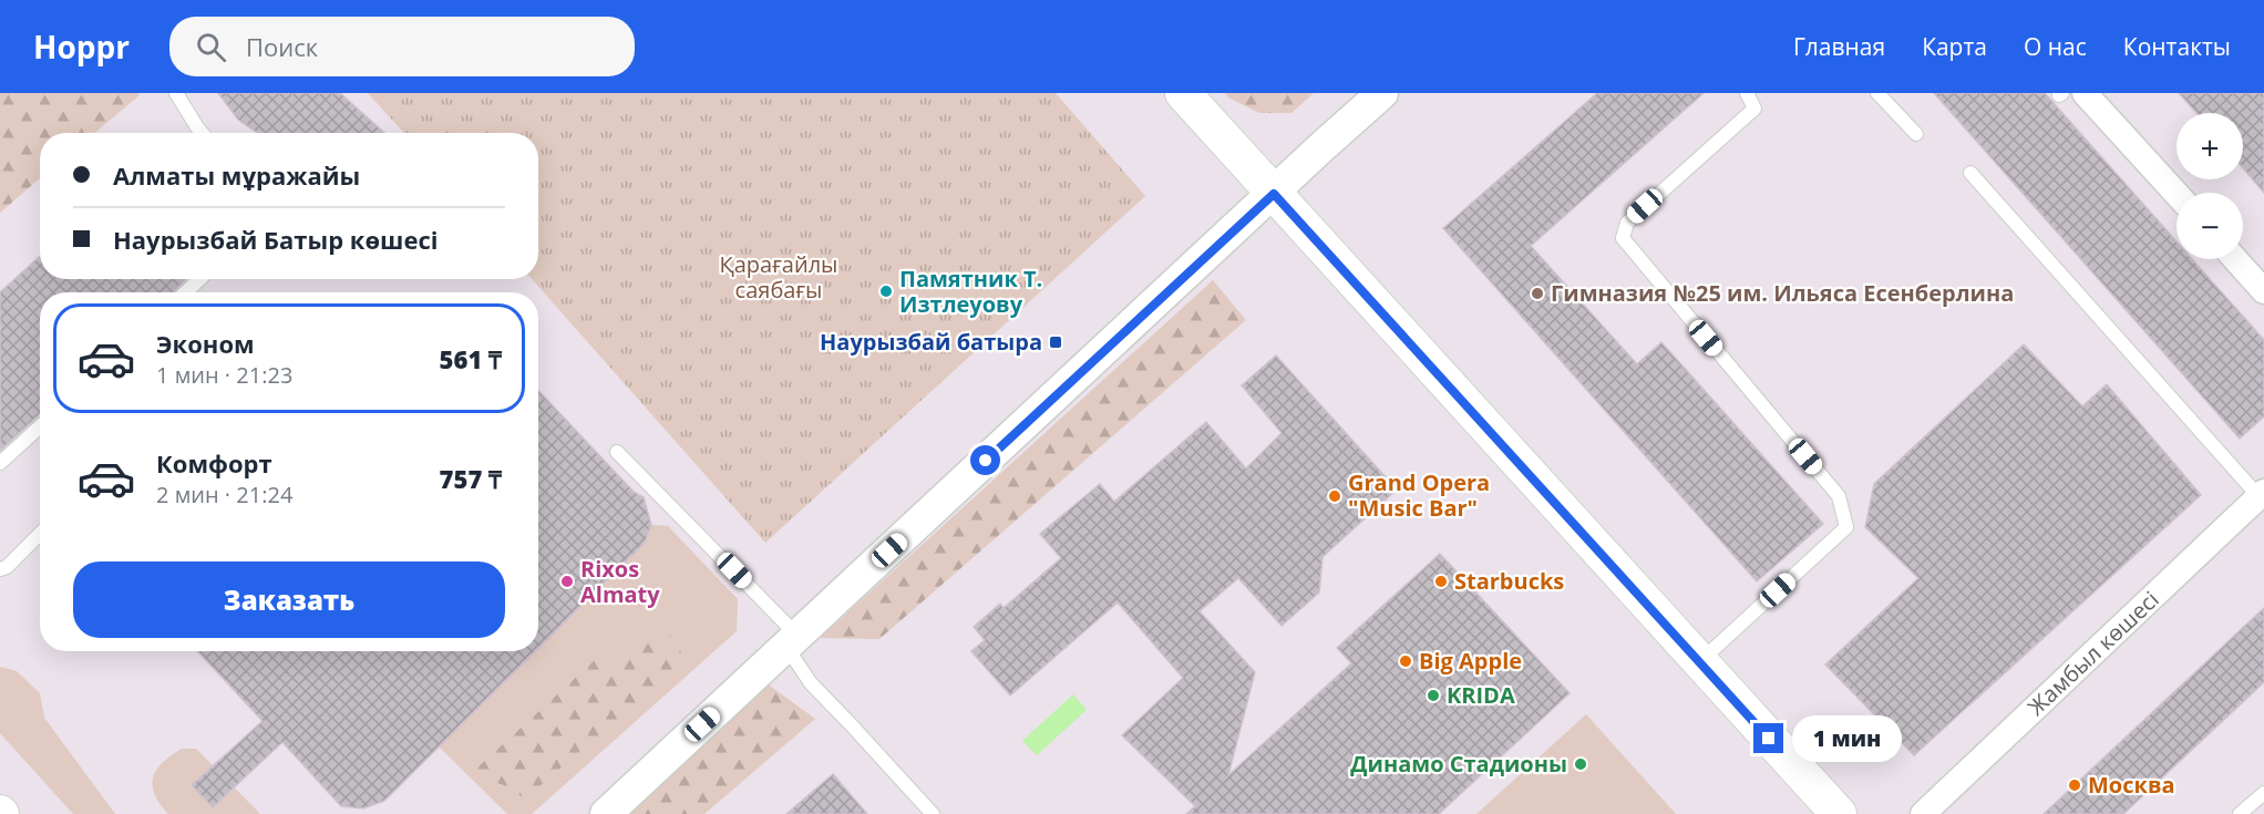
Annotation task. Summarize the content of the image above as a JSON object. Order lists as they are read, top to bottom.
{
  "streets": {
    "street": ["Жамбыл көшесі"]
  },
  "parks": ["Қарағайлы саябағы"],
  "places": {
    "other": [
      "Памятник Т. Изтлеуову",
      "Гимназия №25 им. Ильяса Есенберлина",
      "Grand Opera \"Music Bar\"",
      "Rixos Almaty",
      "Starbucks",
      "Big Apple",
      "KRIDA",
      "Динамо Стадионы",
      "Москва"
    ],
    "transit": ["Наурызбай батыра"]
  },
  "page": {
    "header": "Hoppr",
    "search": "Поиск",
    "nav": [
      "Главная",
      "Карта",
      "О нас",
      "Контакты"
    ],
    "map_buttons": ["+", "−"],
    "banner": ["Алматы мұражайы", "Наурызбай Батыр көшесі"],
    "list": [
      {
        "name": "Эконом",
        "note": "1 мин · 21:23",
        "value": "561 ₸"
      },
      {
        "name": "Комфорт",
        "note": "2 мин · 21:24",
        "value": "757 ₸"
      }
    ],
    "buttons": "Заказать",
    "bubble": "1 мин"
  }
}
